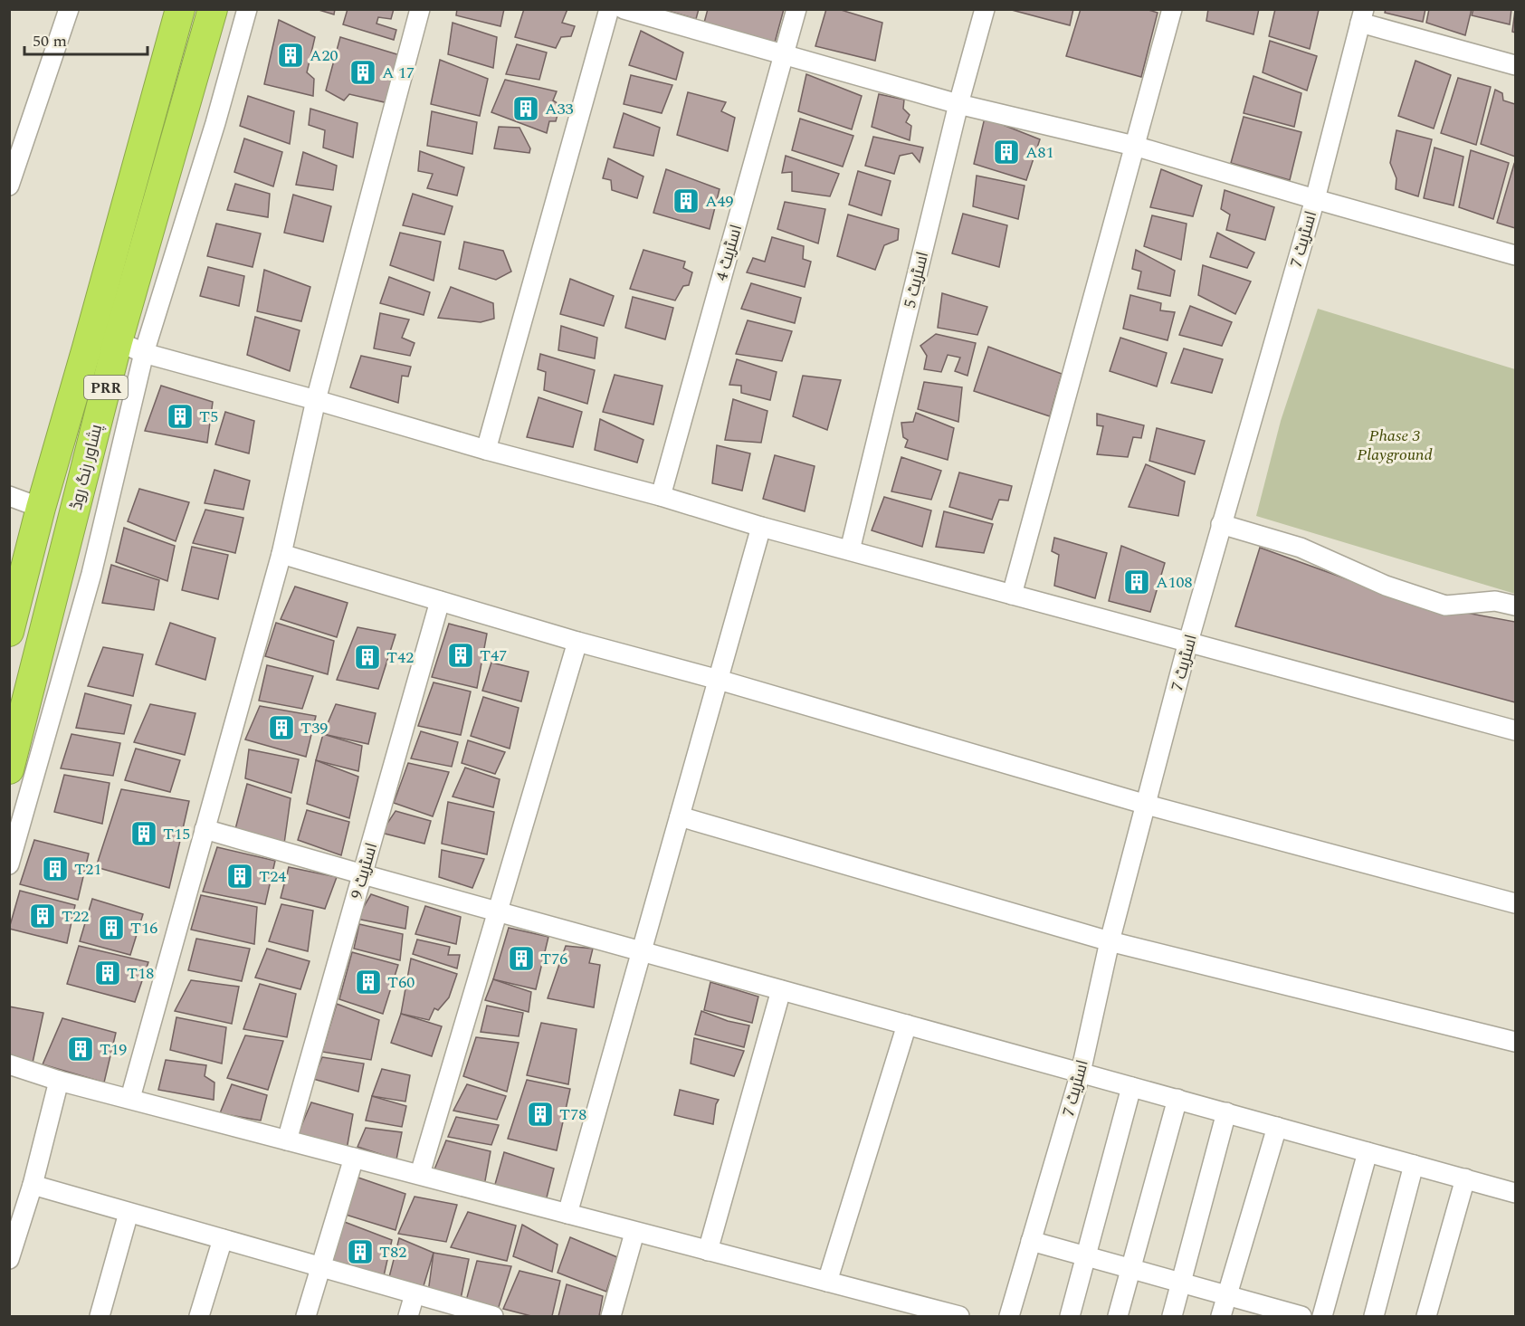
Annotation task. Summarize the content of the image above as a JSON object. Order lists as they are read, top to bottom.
{
  "streets": {
    "highway": ["PRR", "پشاور رنگ روڈ"],
    "street": [
      "اسٹریٹ 7",
      "اسٹریٹ 4",
      "اسٹریٹ 5",
      "اسٹریٹ 9"
    ]
  },
  "parks": ["Phase 3 Playground"],
  "places": {
    "building": [
      "A20",
      "A 17",
      "A33",
      "A81",
      "A49",
      "T5",
      "A108",
      "T47",
      "T42",
      "T39",
      "T15",
      "T21",
      "T24",
      "T22",
      "T16",
      "T76",
      "T18",
      "T60",
      "T19",
      "T78",
      "T82"
    ]
  },
  "scale_bar": "50 m"
}
